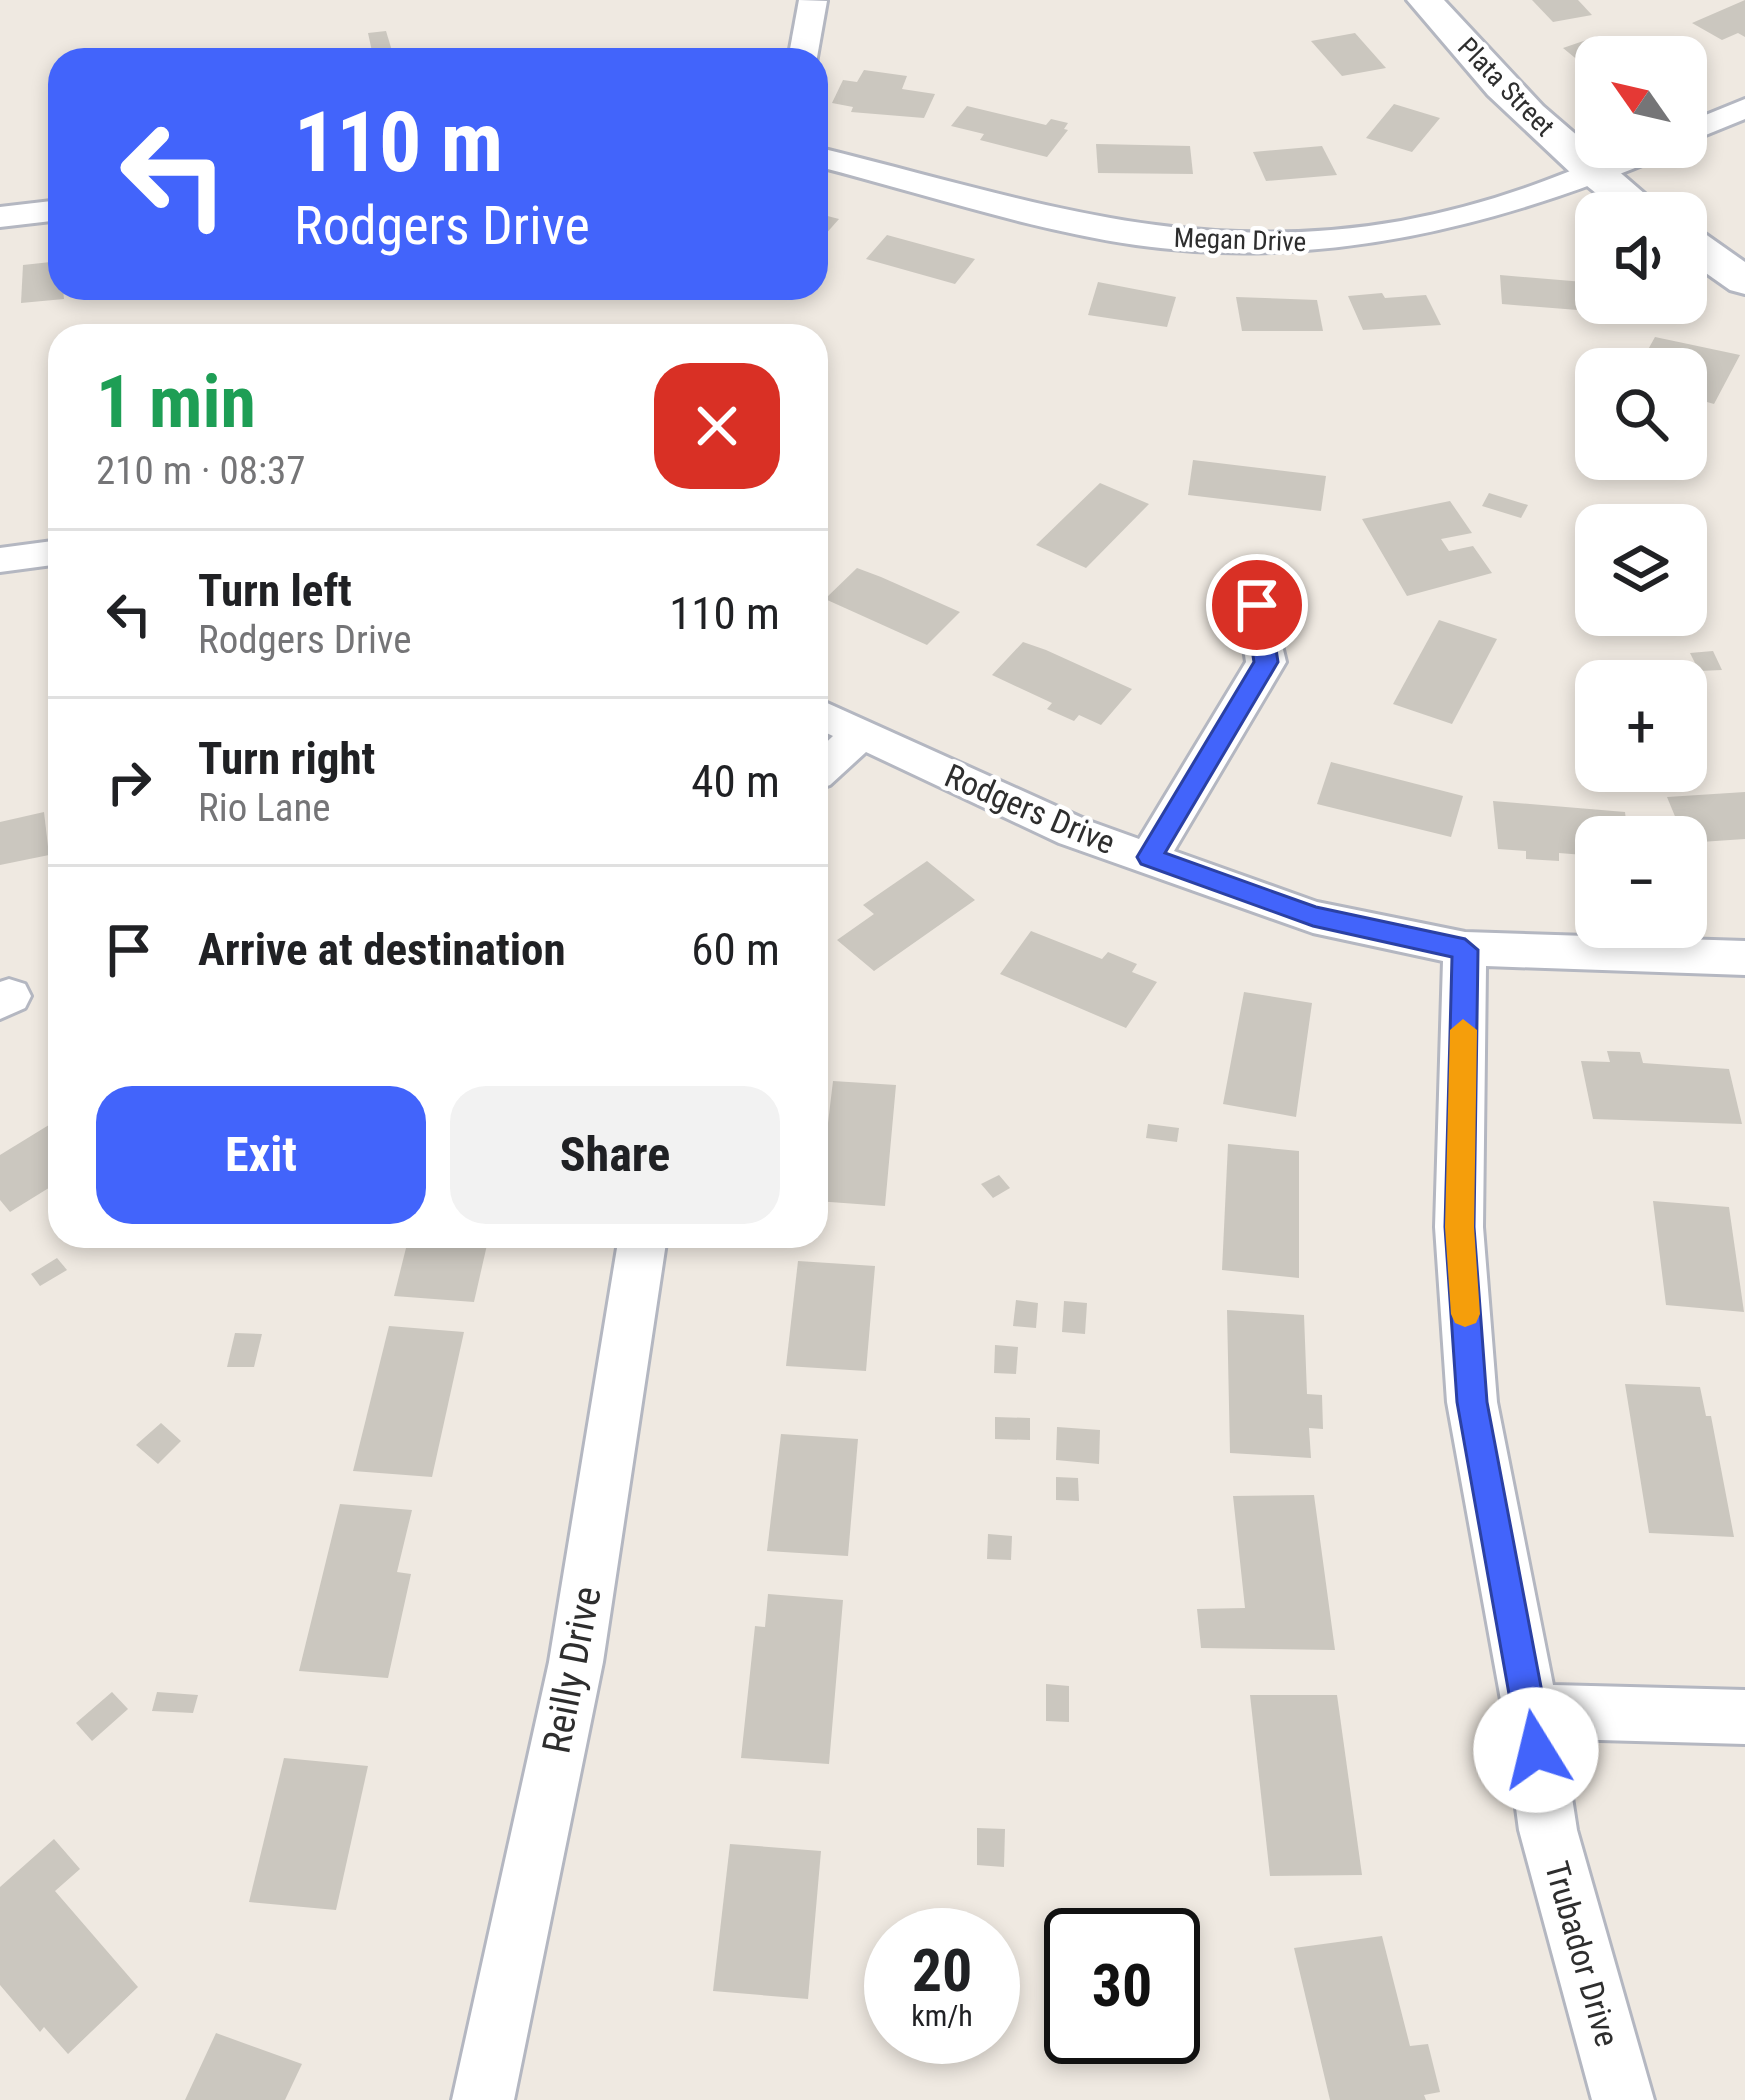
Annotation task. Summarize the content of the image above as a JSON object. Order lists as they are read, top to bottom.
{
  "streets": {
    "street": [
      "Plata Street",
      "Megan Drive",
      "Rodgers Drive",
      "Reilly Drive",
      "Trubador Drive"
    ]
  },
  "crossings": [
    ["Plata Street", "Megan Drive"],
    ["Rodgers Drive", "Trubador Drive"]
  ],
  "north": "top left",
  "page": {
    "map_buttons": ["+", "−"],
    "turn": ["110 m", "Rodgers Drive"],
    "heading": ["1 min", "210 m · 08:37"],
    "list": [
      {
        "name": "Turn left",
        "note": "Rodgers Drive",
        "value": "110 m"
      },
      {
        "name": "Turn right",
        "note": "Rio Lane",
        "value": "40 m"
      },
      {
        "name": "Arrive at destination",
        "value": "60 m"
      }
    ],
    "buttons": ["Exit", "Share"],
    "speed": "20 km/h",
    "limit": "30"
  }
}
